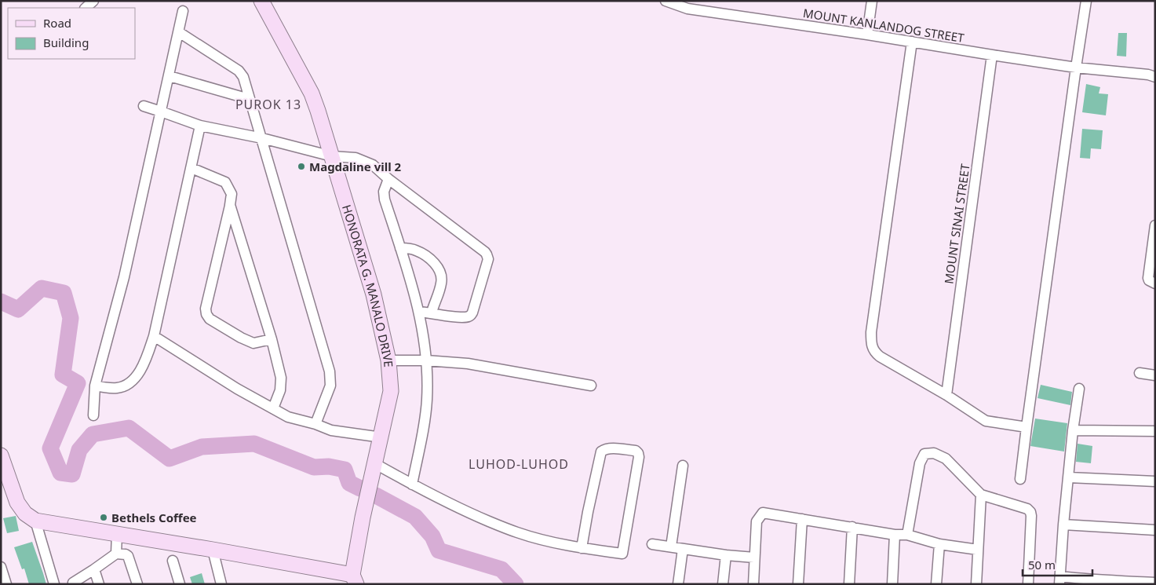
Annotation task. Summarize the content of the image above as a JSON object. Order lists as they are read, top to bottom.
{
  "streets": {
    "street": ["MOUNT KANLANDOG STREET", "MOUNT SINAI STREET", "HONORATA G. MANALO DRIVE"]
  },
  "crossings": [
    ["MOUNT KANLANDOG STREET", "MOUNT SINAI STREET"]
  ],
  "districts": ["PUROK 13", "LUHOD-LUHOD"],
  "places": ["Magdaline vill 2", "Bethels Coffee"],
  "legend": ["Road", "Building"],
  "scale_bar": "50 m"
}
